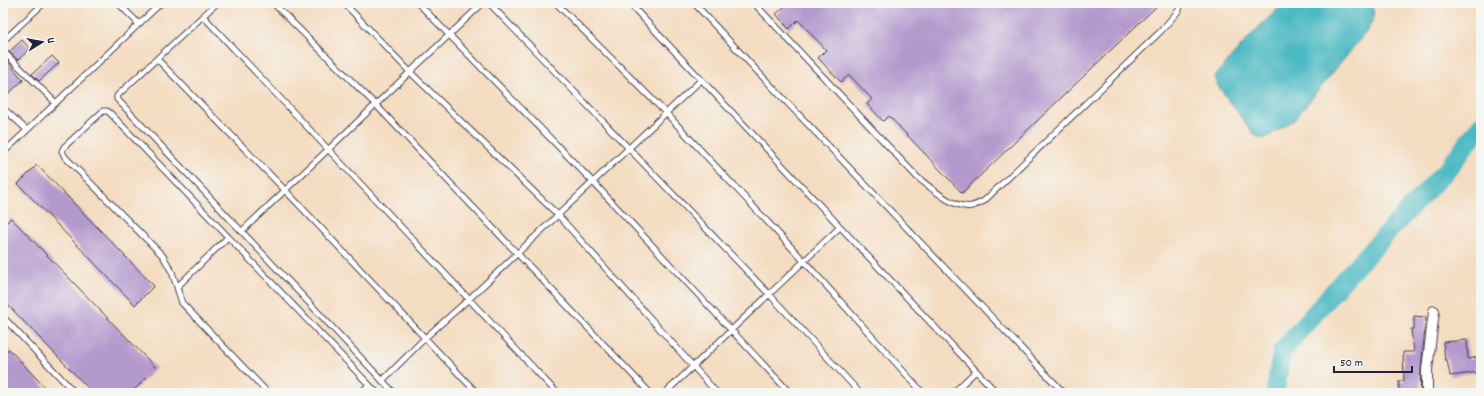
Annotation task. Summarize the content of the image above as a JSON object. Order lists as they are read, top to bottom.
{
  "scale_bar": "50 m",
  "north": "right"
}
